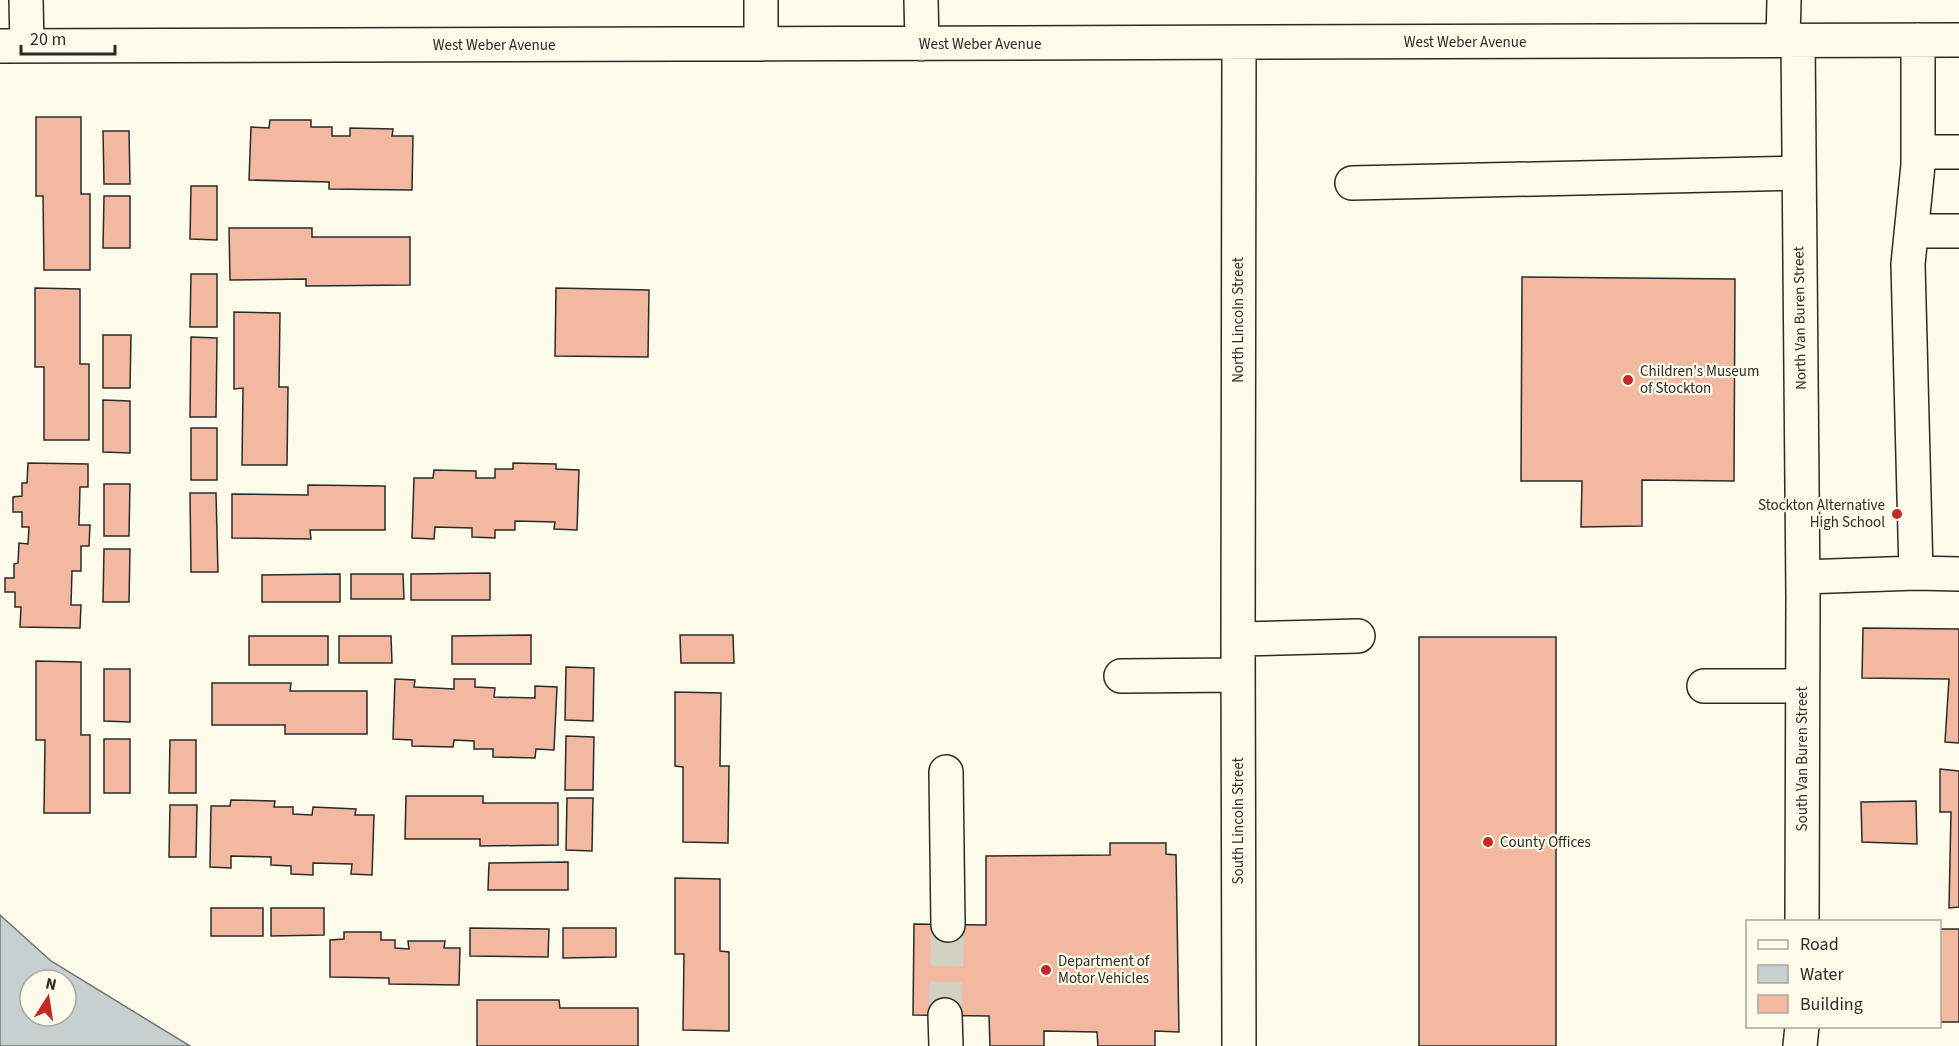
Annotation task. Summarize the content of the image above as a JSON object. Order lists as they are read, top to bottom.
{
  "streets": {
    "street": [
      "West Weber Avenue",
      "North Van Buren Street",
      "North Lincoln Street",
      "South Van Buren Street",
      "South Lincoln Street"
    ]
  },
  "crossings": [
    ["West Weber Avenue", "North Van Buren Street"],
    ["West Weber Avenue", "North Lincoln Street"],
    ["North Van Buren Street", "South Van Buren Street"],
    ["North Lincoln Street", "South Lincoln Street"]
  ],
  "places": [
    "Children's Museum of Stockton",
    "Stockton Alternative High School",
    "County Offices",
    "Department of Motor Vehicles"
  ],
  "legend": ["Road", "Water", "Building"],
  "scale_bar": "20 m",
  "north": "top"
}
